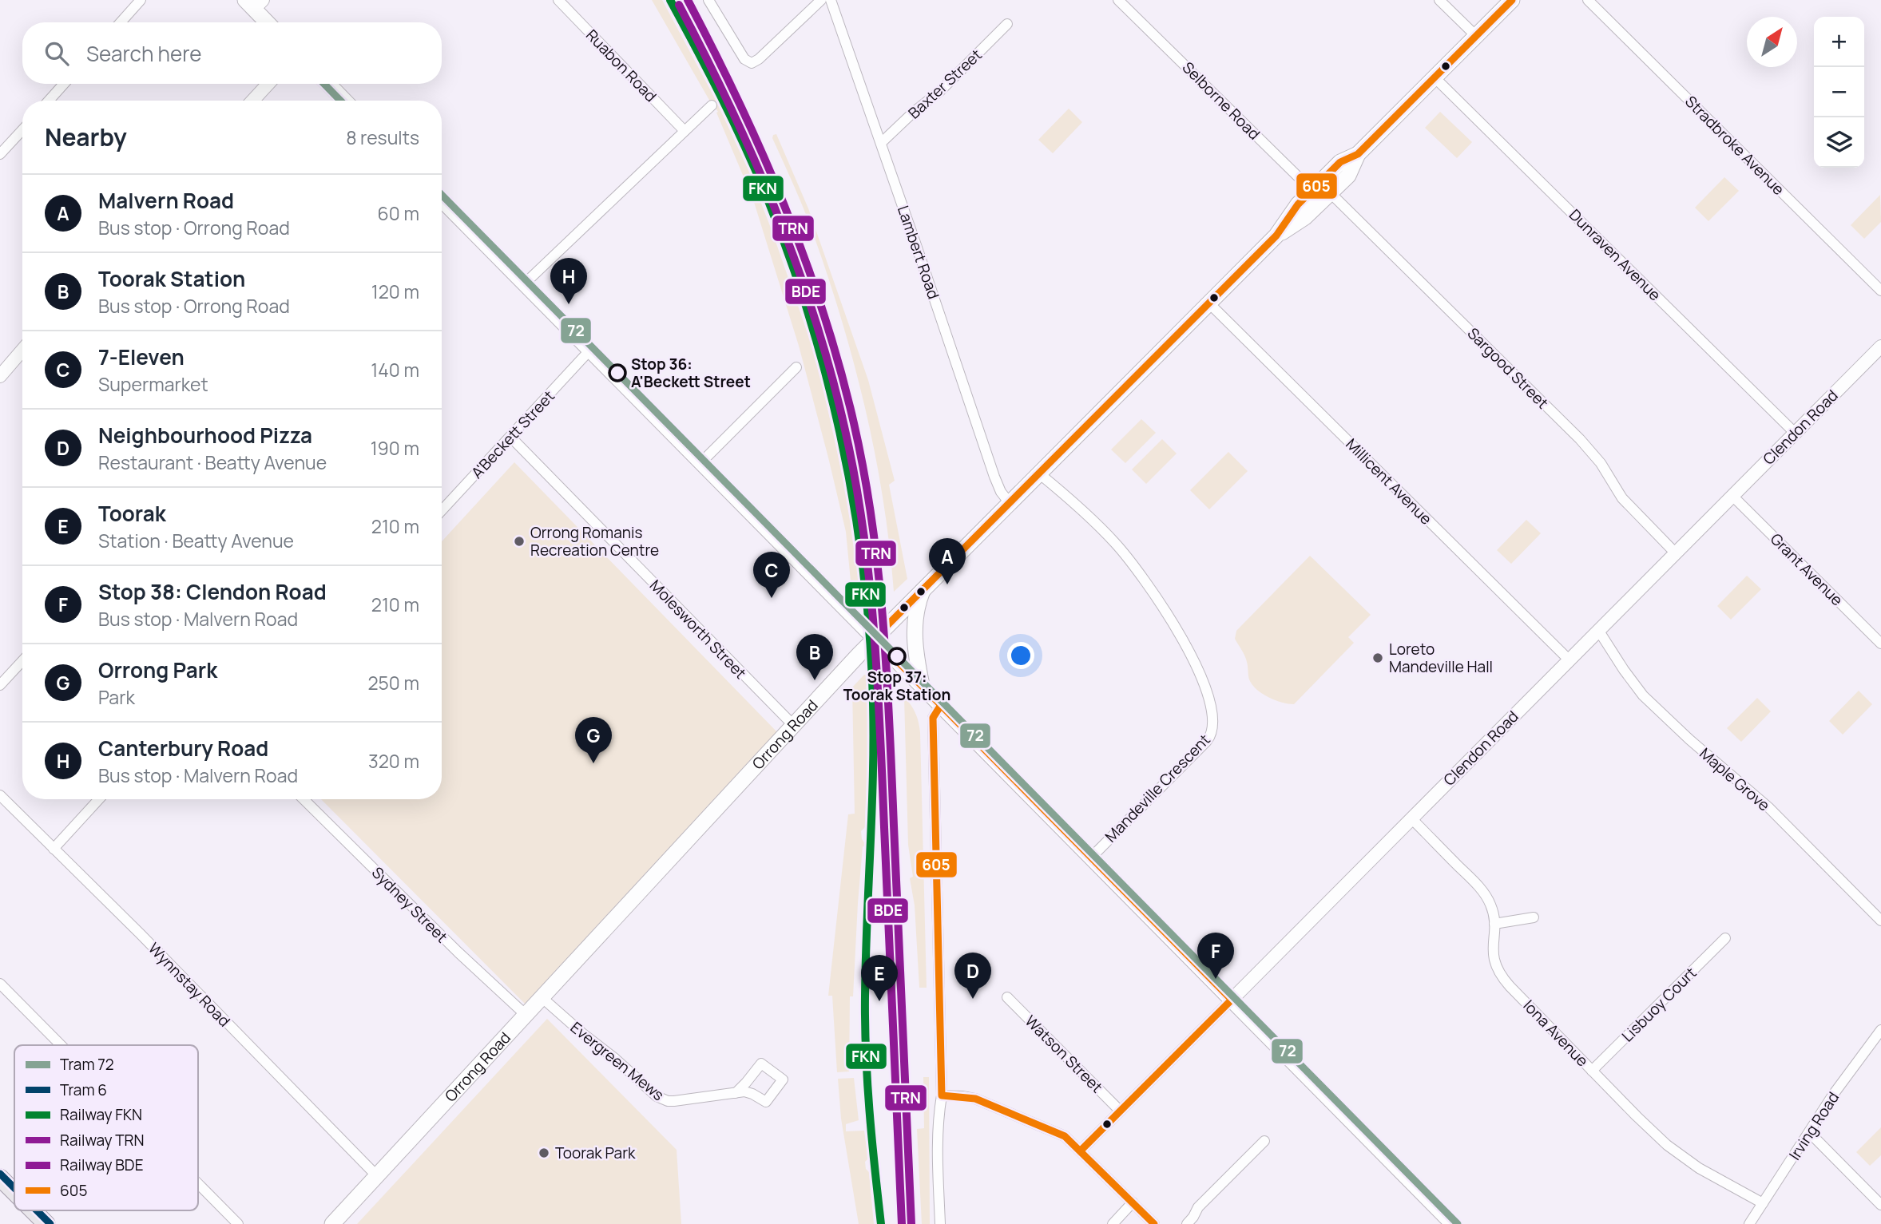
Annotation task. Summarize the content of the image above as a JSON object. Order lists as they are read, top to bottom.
{
  "streets": {
    "main road": ["Orrong Road"],
    "street": [
      "Ruabon Road",
      "Baxter Street",
      "Selborne Road",
      "Stradbroke Avenue",
      "Lambert Road",
      "Dunraven Avenue",
      "Sargood Street",
      "Clendon Road",
      "A'Beckett Street",
      "Millicent Avenue",
      "Grant Avenue",
      "Molesworth Street",
      "Maple Grove",
      "Mandeville Crescent",
      "Sydney Street",
      "Wynnstay Road",
      "Lisbuoy Court",
      "Iona Avenue",
      "Watson Street",
      "Evergreen Mews",
      "Irving Road"
    ]
  },
  "crossings": [
    ["Baxter Street", "Lambert Road"],
    ["Selborne Road", "Sargood Street"],
    ["Selborne Road", "Orrong Road"],
    ["Lambert Road", "Orrong Road"],
    ["Dunraven Avenue", "Clendon Road"],
    ["Dunraven Avenue", "Orrong Road"],
    ["Sargood Street", "Clendon Road"],
    ["Sargood Street", "Orrong Road"],
    ["Clendon Road", "Millicent Avenue"],
    ["Clendon Road", "Grant Avenue"],
    ["Clendon Road", "Maple Grove"],
    ["Clendon Road", "Iona Avenue"],
    ["Clendon Road", "Watson Street"],
    ["A'Beckett Street", "Molesworth Street"],
    ["Millicent Avenue", "Orrong Road"],
    ["Molesworth Street", "Orrong Road"],
    ["Orrong Road", "Mandeville Crescent"],
    ["Orrong Road", "Sydney Street"],
    ["Orrong Road", "Wynnstay Road"],
    ["Orrong Road", "Evergreen Mews"],
    ["Lisbuoy Court", "Iona Avenue"],
    ["Iona Avenue", "Irving Road"]
  ],
  "places": [
    "Stop 36: A'Beckett Street",
    "Orrong Romanis Recreation Centre",
    "Stop 37: Toorak Station",
    "Loreto Mandeville Hall",
    "Toorak Park"
  ],
  "lines": [
    "rail line FKN",
    "rail line TRN",
    "transit line 605",
    "rail line BDE",
    "tram line 72",
    "tram line 6"
  ],
  "legend": [
    "Tram 72",
    "Tram 6",
    "Railway FKN",
    "Railway TRN",
    "Railway BDE",
    "605"
  ],
  "north": "top right",
  "page": {
    "map_buttons": ["+", "−"],
    "search": "Search here",
    "heading": ["Nearby", "8 results"],
    "list": [
      {
        "mark": "A",
        "name": "Malvern Road",
        "note": "Bus stop · Orrong Road",
        "value": "60 m"
      },
      {
        "mark": "B",
        "name": "Toorak Station",
        "note": "Bus stop · Orrong Road",
        "value": "120 m"
      },
      {
        "mark": "C",
        "name": "7-Eleven",
        "note": "Supermarket",
        "value": "140 m"
      },
      {
        "mark": "D",
        "name": "Neighbourhood Pizza",
        "note": "Restaurant · Beatty Avenue",
        "value": "190 m"
      },
      {
        "mark": "E",
        "name": "Toorak",
        "note": "Station · Beatty Avenue",
        "value": "210 m"
      },
      {
        "mark": "F",
        "name": "Stop 38: Clendon Road",
        "note": "Bus stop · Malvern Road",
        "value": "210 m"
      },
      {
        "mark": "G",
        "name": "Orrong Park",
        "note": "Park",
        "value": "250 m"
      },
      {
        "mark": "H",
        "name": "Canterbury Road",
        "note": "Bus stop · Malvern Road",
        "value": "320 m"
      }
    ],
    "pins": [
      "H",
      "A",
      "C",
      "B",
      "G",
      "F",
      "D",
      "E"
    ]
  }
}
